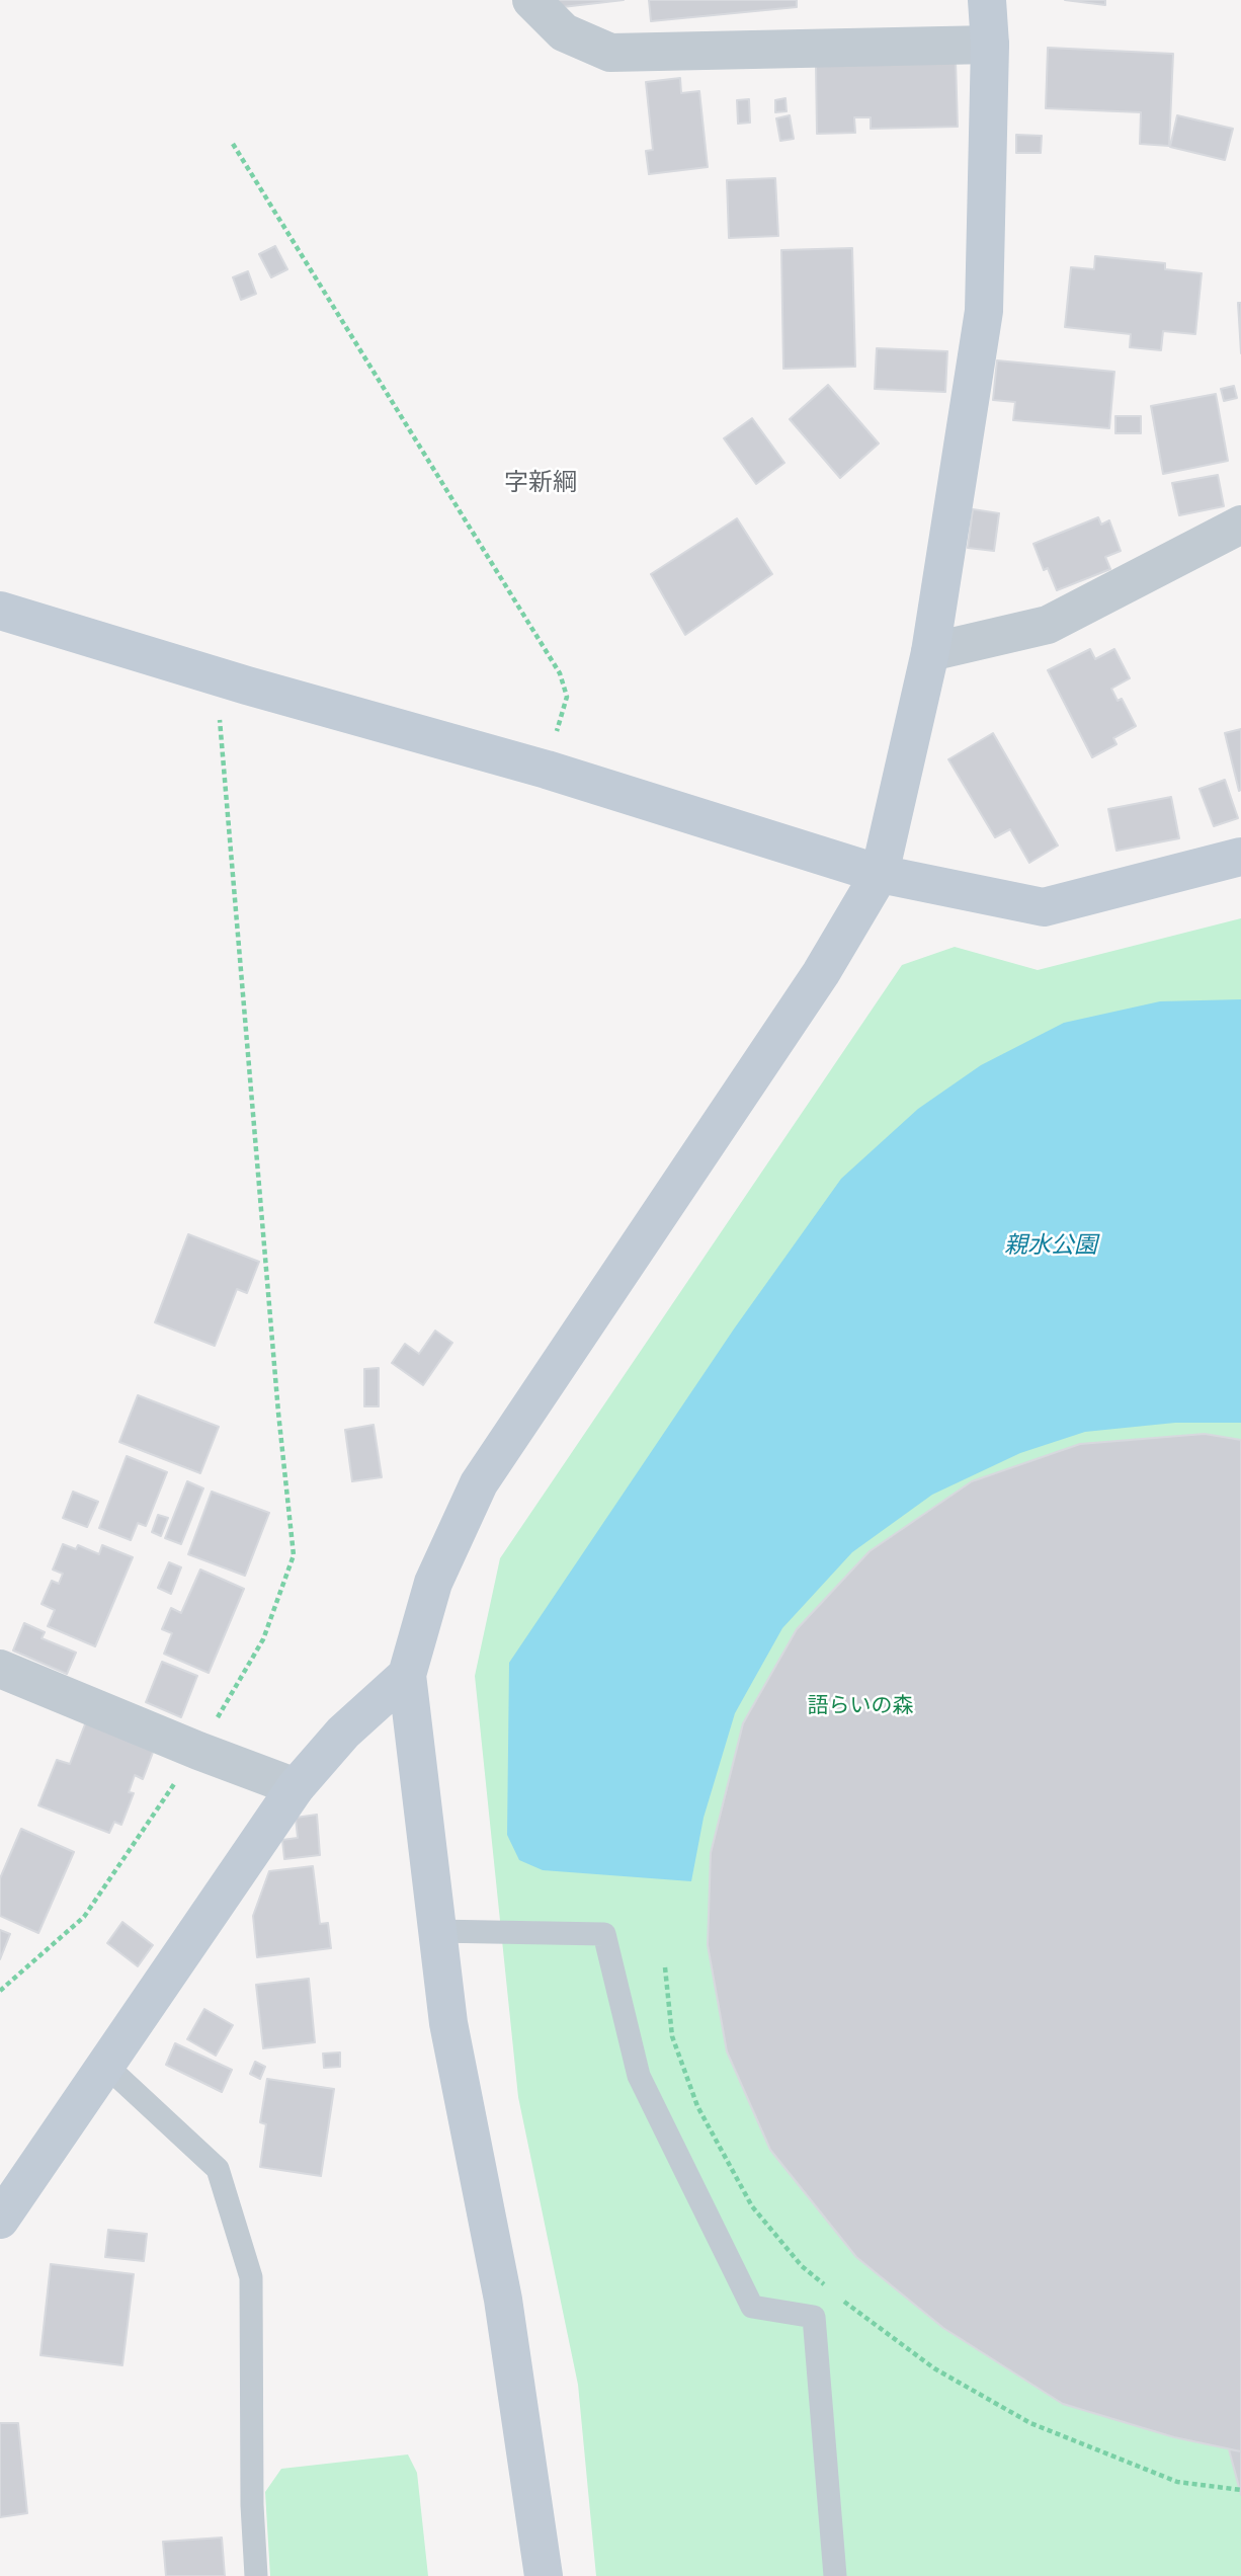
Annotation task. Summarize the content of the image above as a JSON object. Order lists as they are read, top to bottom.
{
  "districts": ["字新綱"],
  "water": ["親水公園"],
  "parks": ["語らいの森"]
}
